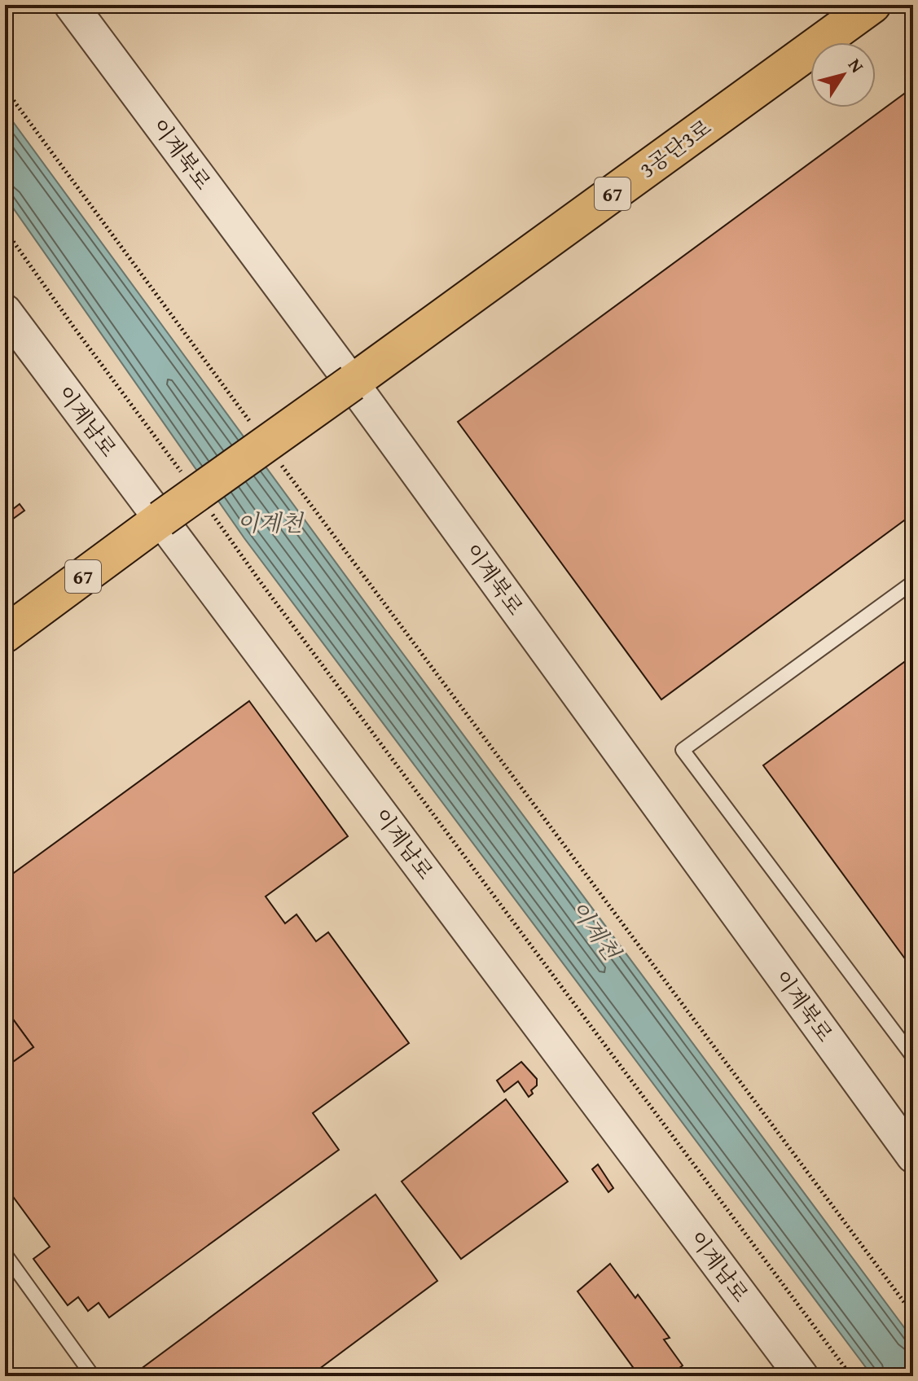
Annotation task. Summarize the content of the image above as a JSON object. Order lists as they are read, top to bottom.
{
  "streets": {
    "main road": ["3공단3로", "67"],
    "street": ["이계북로", "이계남로"]
  },
  "crossings": [
    ["3공단3로", "이계북로"],
    ["3공단3로", "67"],
    ["이계북로", "67"],
    ["67", "이계남로"]
  ],
  "water": ["이계천"],
  "north": "top right"
}
